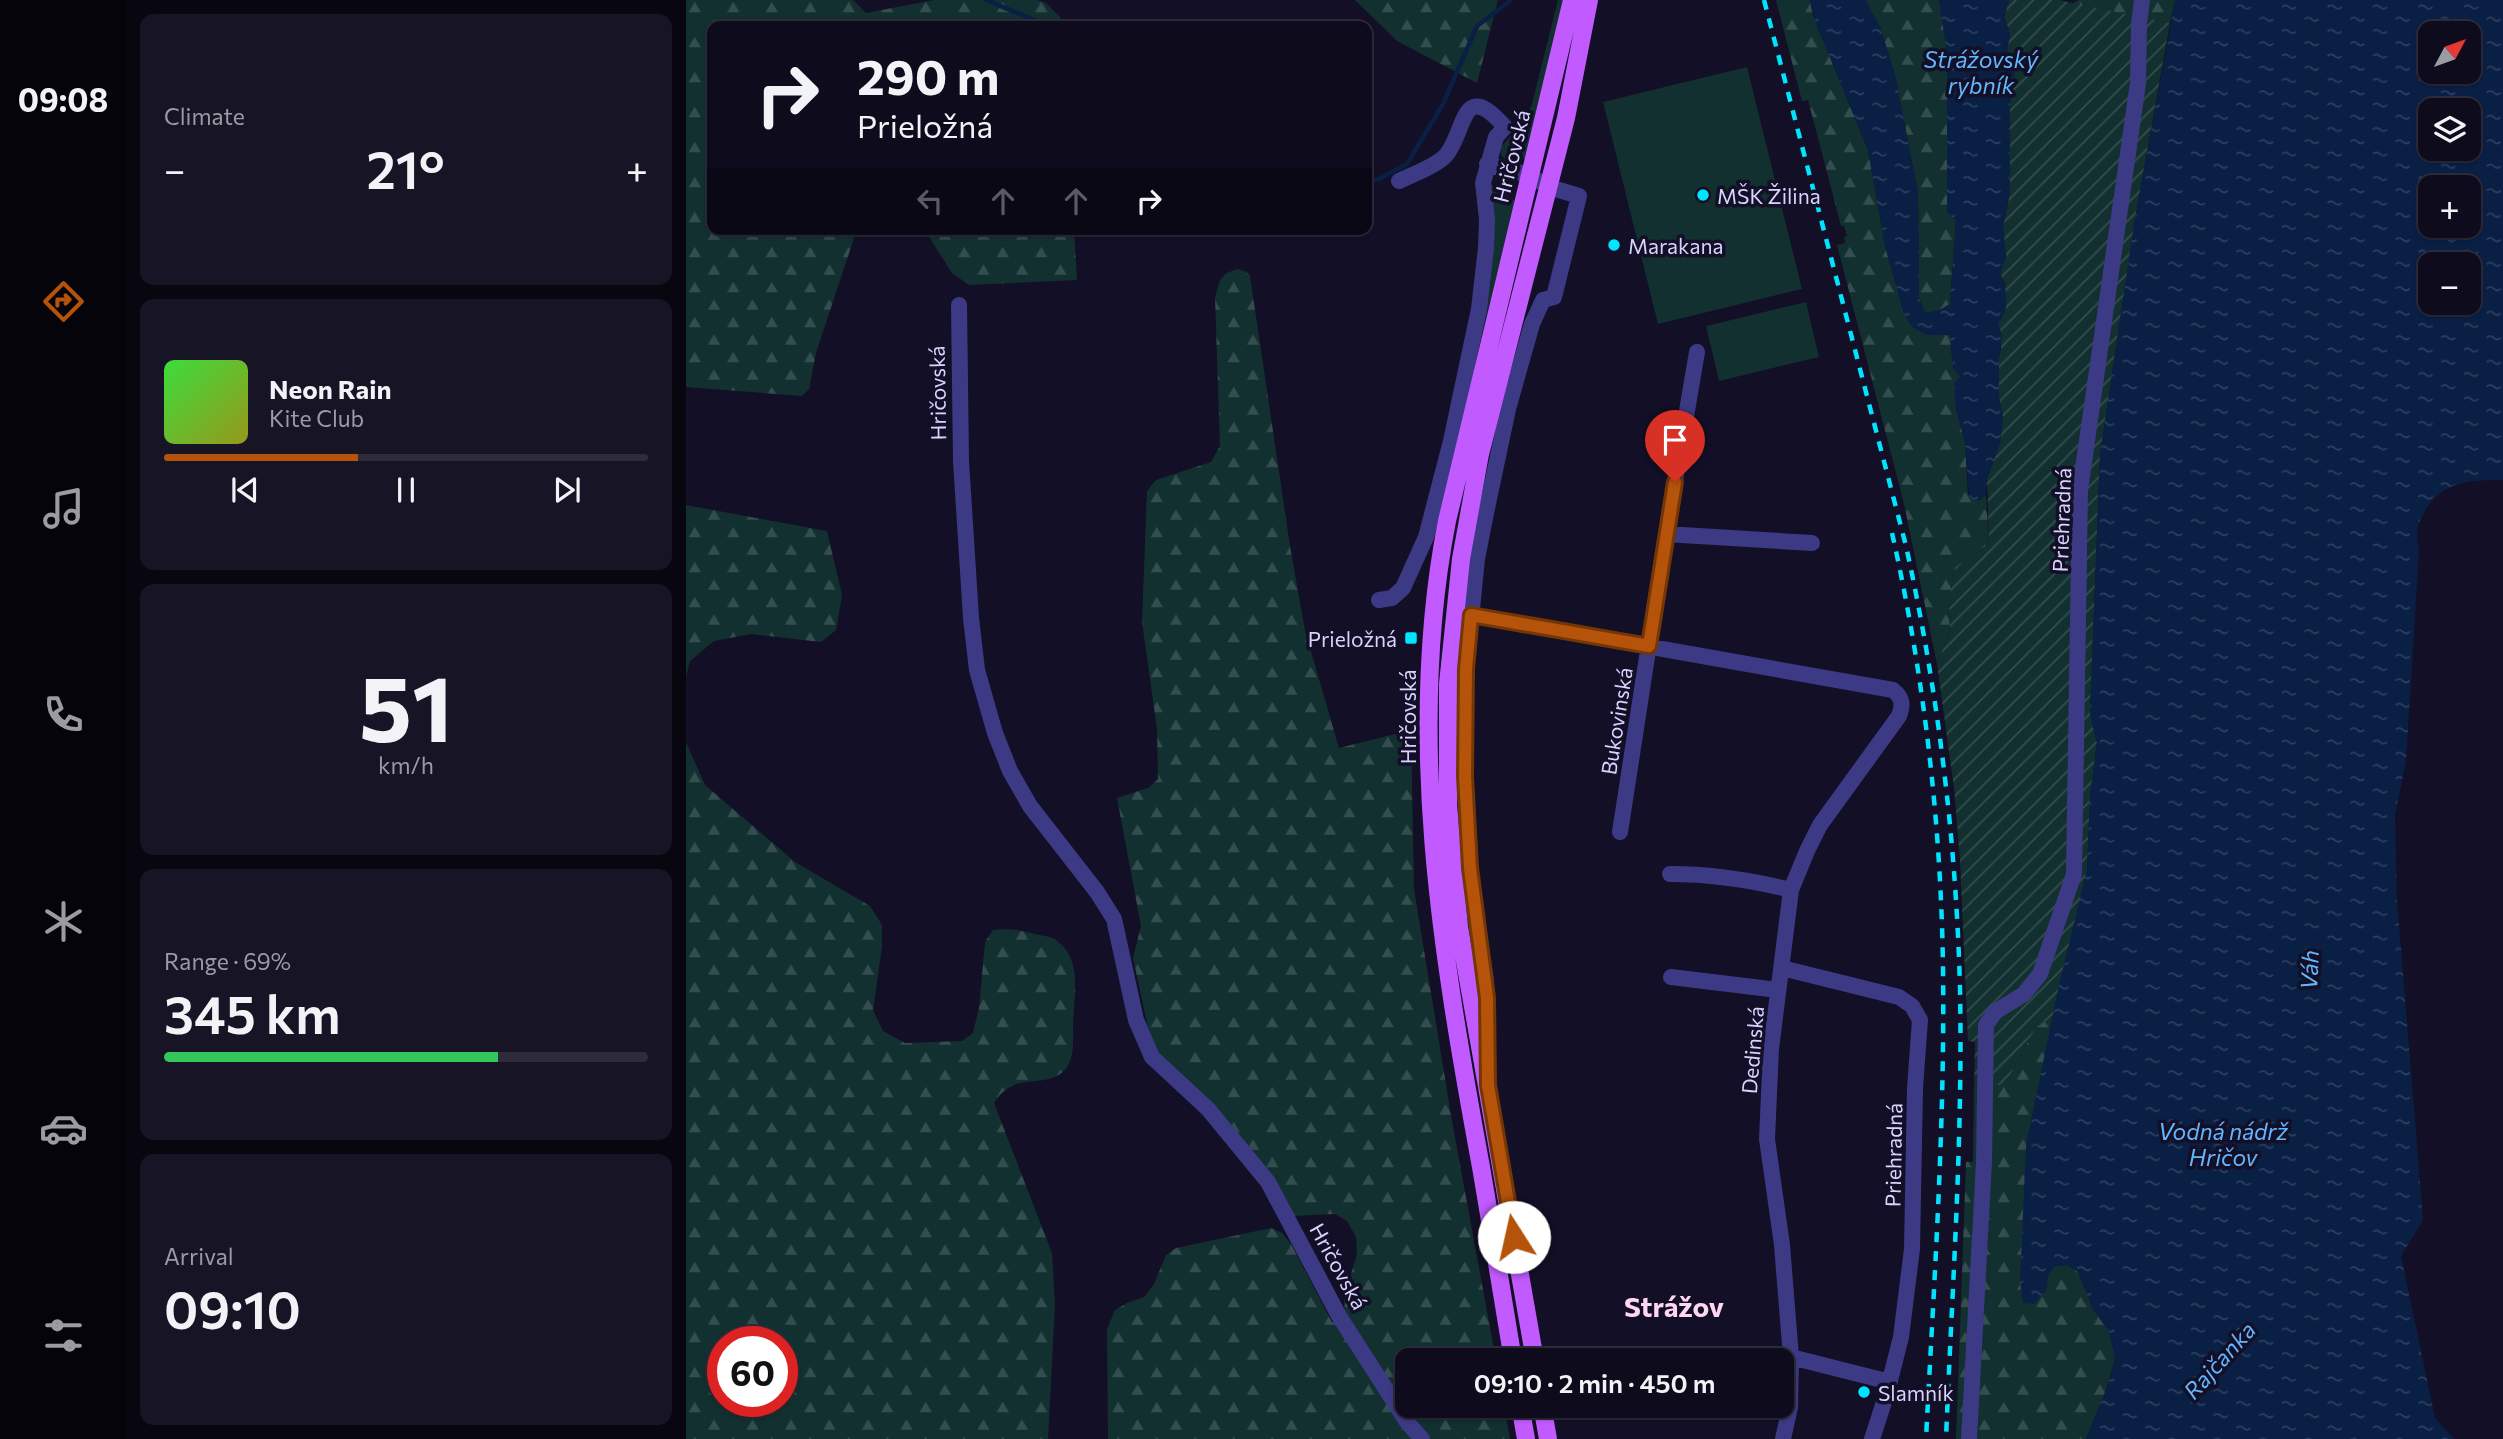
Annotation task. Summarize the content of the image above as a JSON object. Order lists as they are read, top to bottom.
{
  "streets": {
    "main road": ["Hričovská"],
    "street": ["Priehradná", "Bukovinská", "Dedinská"]
  },
  "crossings": [
    ["Priehradná", "Dedinská"],
    ["Bukovinská", "Dedinská"]
  ],
  "districts": ["Strážov"],
  "water": [
    "Strážovský rybník",
    "Váh",
    "Vodná nádrž Hričov",
    "Rajčanka"
  ],
  "places": {
    "other": ["MŠK Žilina", "Marakana", "Slamník"],
    "transit": ["Prieložná"]
  },
  "north": "top right",
  "page": {
    "tabs": "09:08",
    "tile": [
      "Climate",
      ["51", "km/h"],
      ["Range · 69%", "345 km"],
      ["Arrival", "09:10"]
    ],
    "map_buttons": ["+", "−"],
    "turn": ["290 m", "Prieložná"],
    "heat": ["−", "21°", "+"],
    "song": ["Neon Rain", "Kite Club"],
    "limit": "60",
    "trip": "09:10 · 2 min · 450 m"
  }
}
